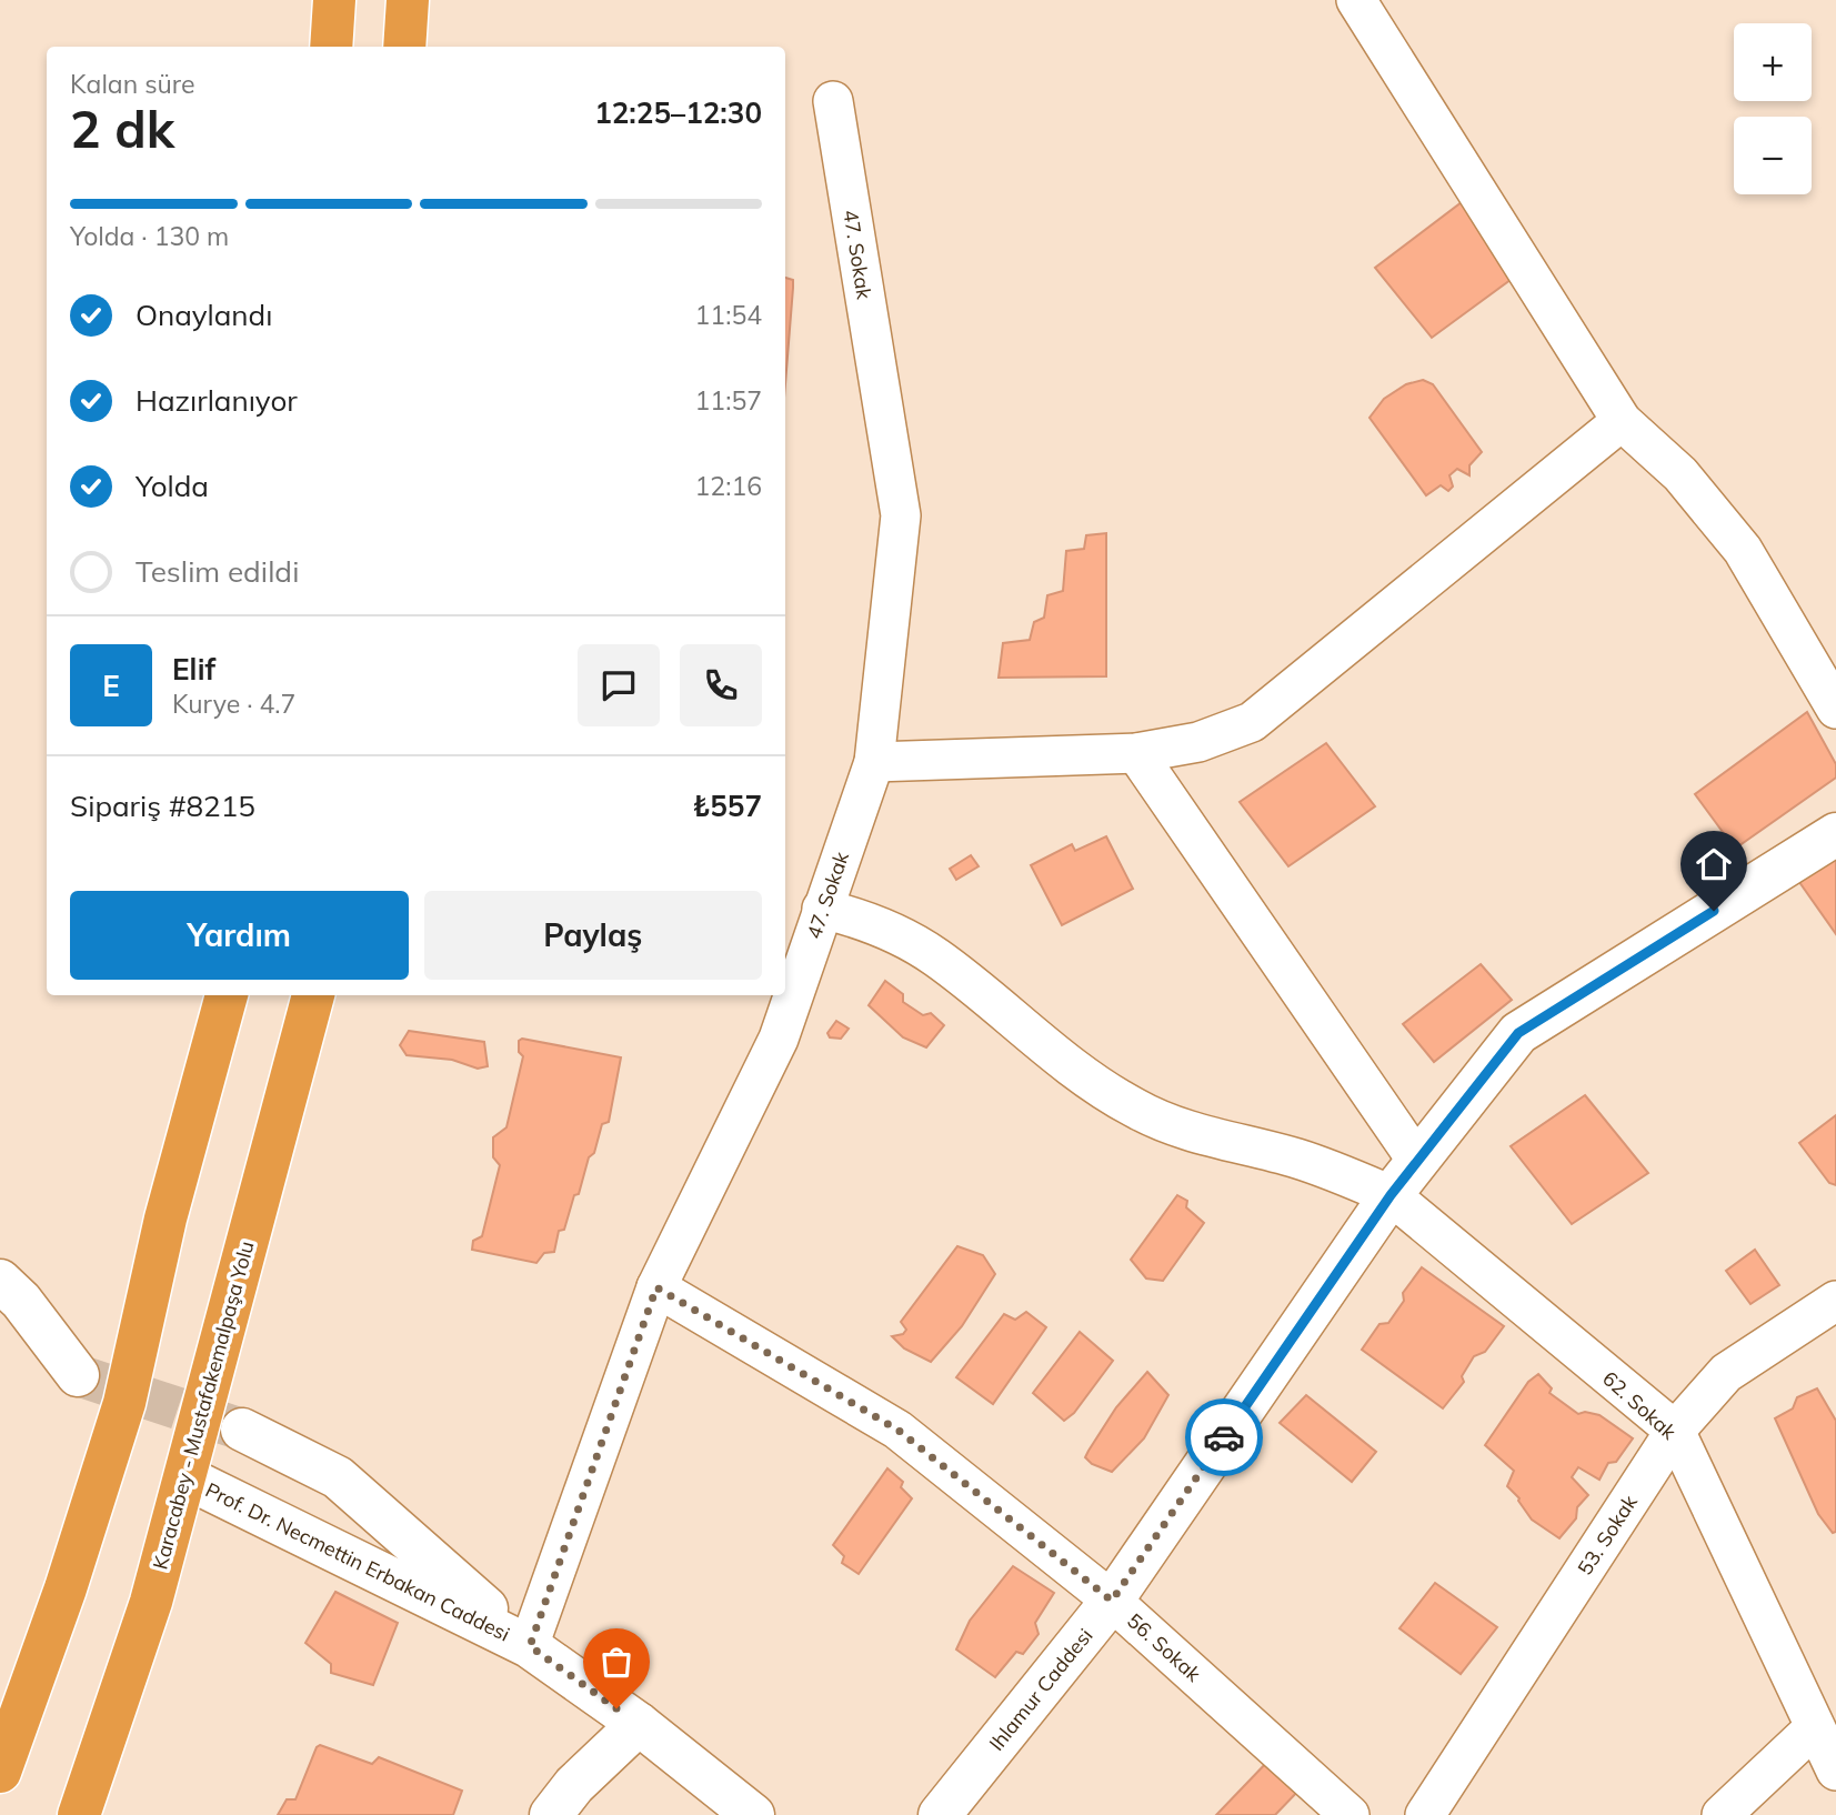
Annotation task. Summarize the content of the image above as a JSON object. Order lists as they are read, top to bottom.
{
  "streets": {
    "highway": ["Karacabey - Mustafakemalpaşa Yolu"],
    "street": [
      "47. Sokak",
      "62. Sokak",
      "53. Sokak",
      "Prof. Dr. Necmettin Erbakan Caddesi",
      "56. Sokak",
      "Ihlamur Caddesi"
    ]
  },
  "crossings": [
    ["47. Sokak", "62. Sokak"],
    ["47. Sokak", "Prof. Dr. Necmettin Erbakan Caddesi"],
    ["47. Sokak", "56. Sokak"],
    ["Karacabey - Mustafakemalpaşa Yolu", "Prof. Dr. Necmettin Erbakan Caddesi"],
    ["62. Sokak", "53. Sokak"],
    ["62. Sokak", "Ihlamur Caddesi"],
    ["56. Sokak", "Ihlamur Caddesi"]
  ],
  "page": {
    "map_buttons": ["+", "−"],
    "heading": ["2 dk", "Kalan süre", "12:25–12:30"],
    "panel": [
      "Elif",
      "Kurye · 4.7",
      "Sipariş #8215",
      "₺557"
    ],
    "bar": "Yolda · 130 m",
    "list": [
      ["Onaylandı", "11:54"],
      ["Hazırlanıyor", "11:57"],
      ["Yolda", "12:16"],
      "Teslim edildi"
    ],
    "round": "E",
    "buttons": ["Yardım", "Paylaş"]
  }
}
